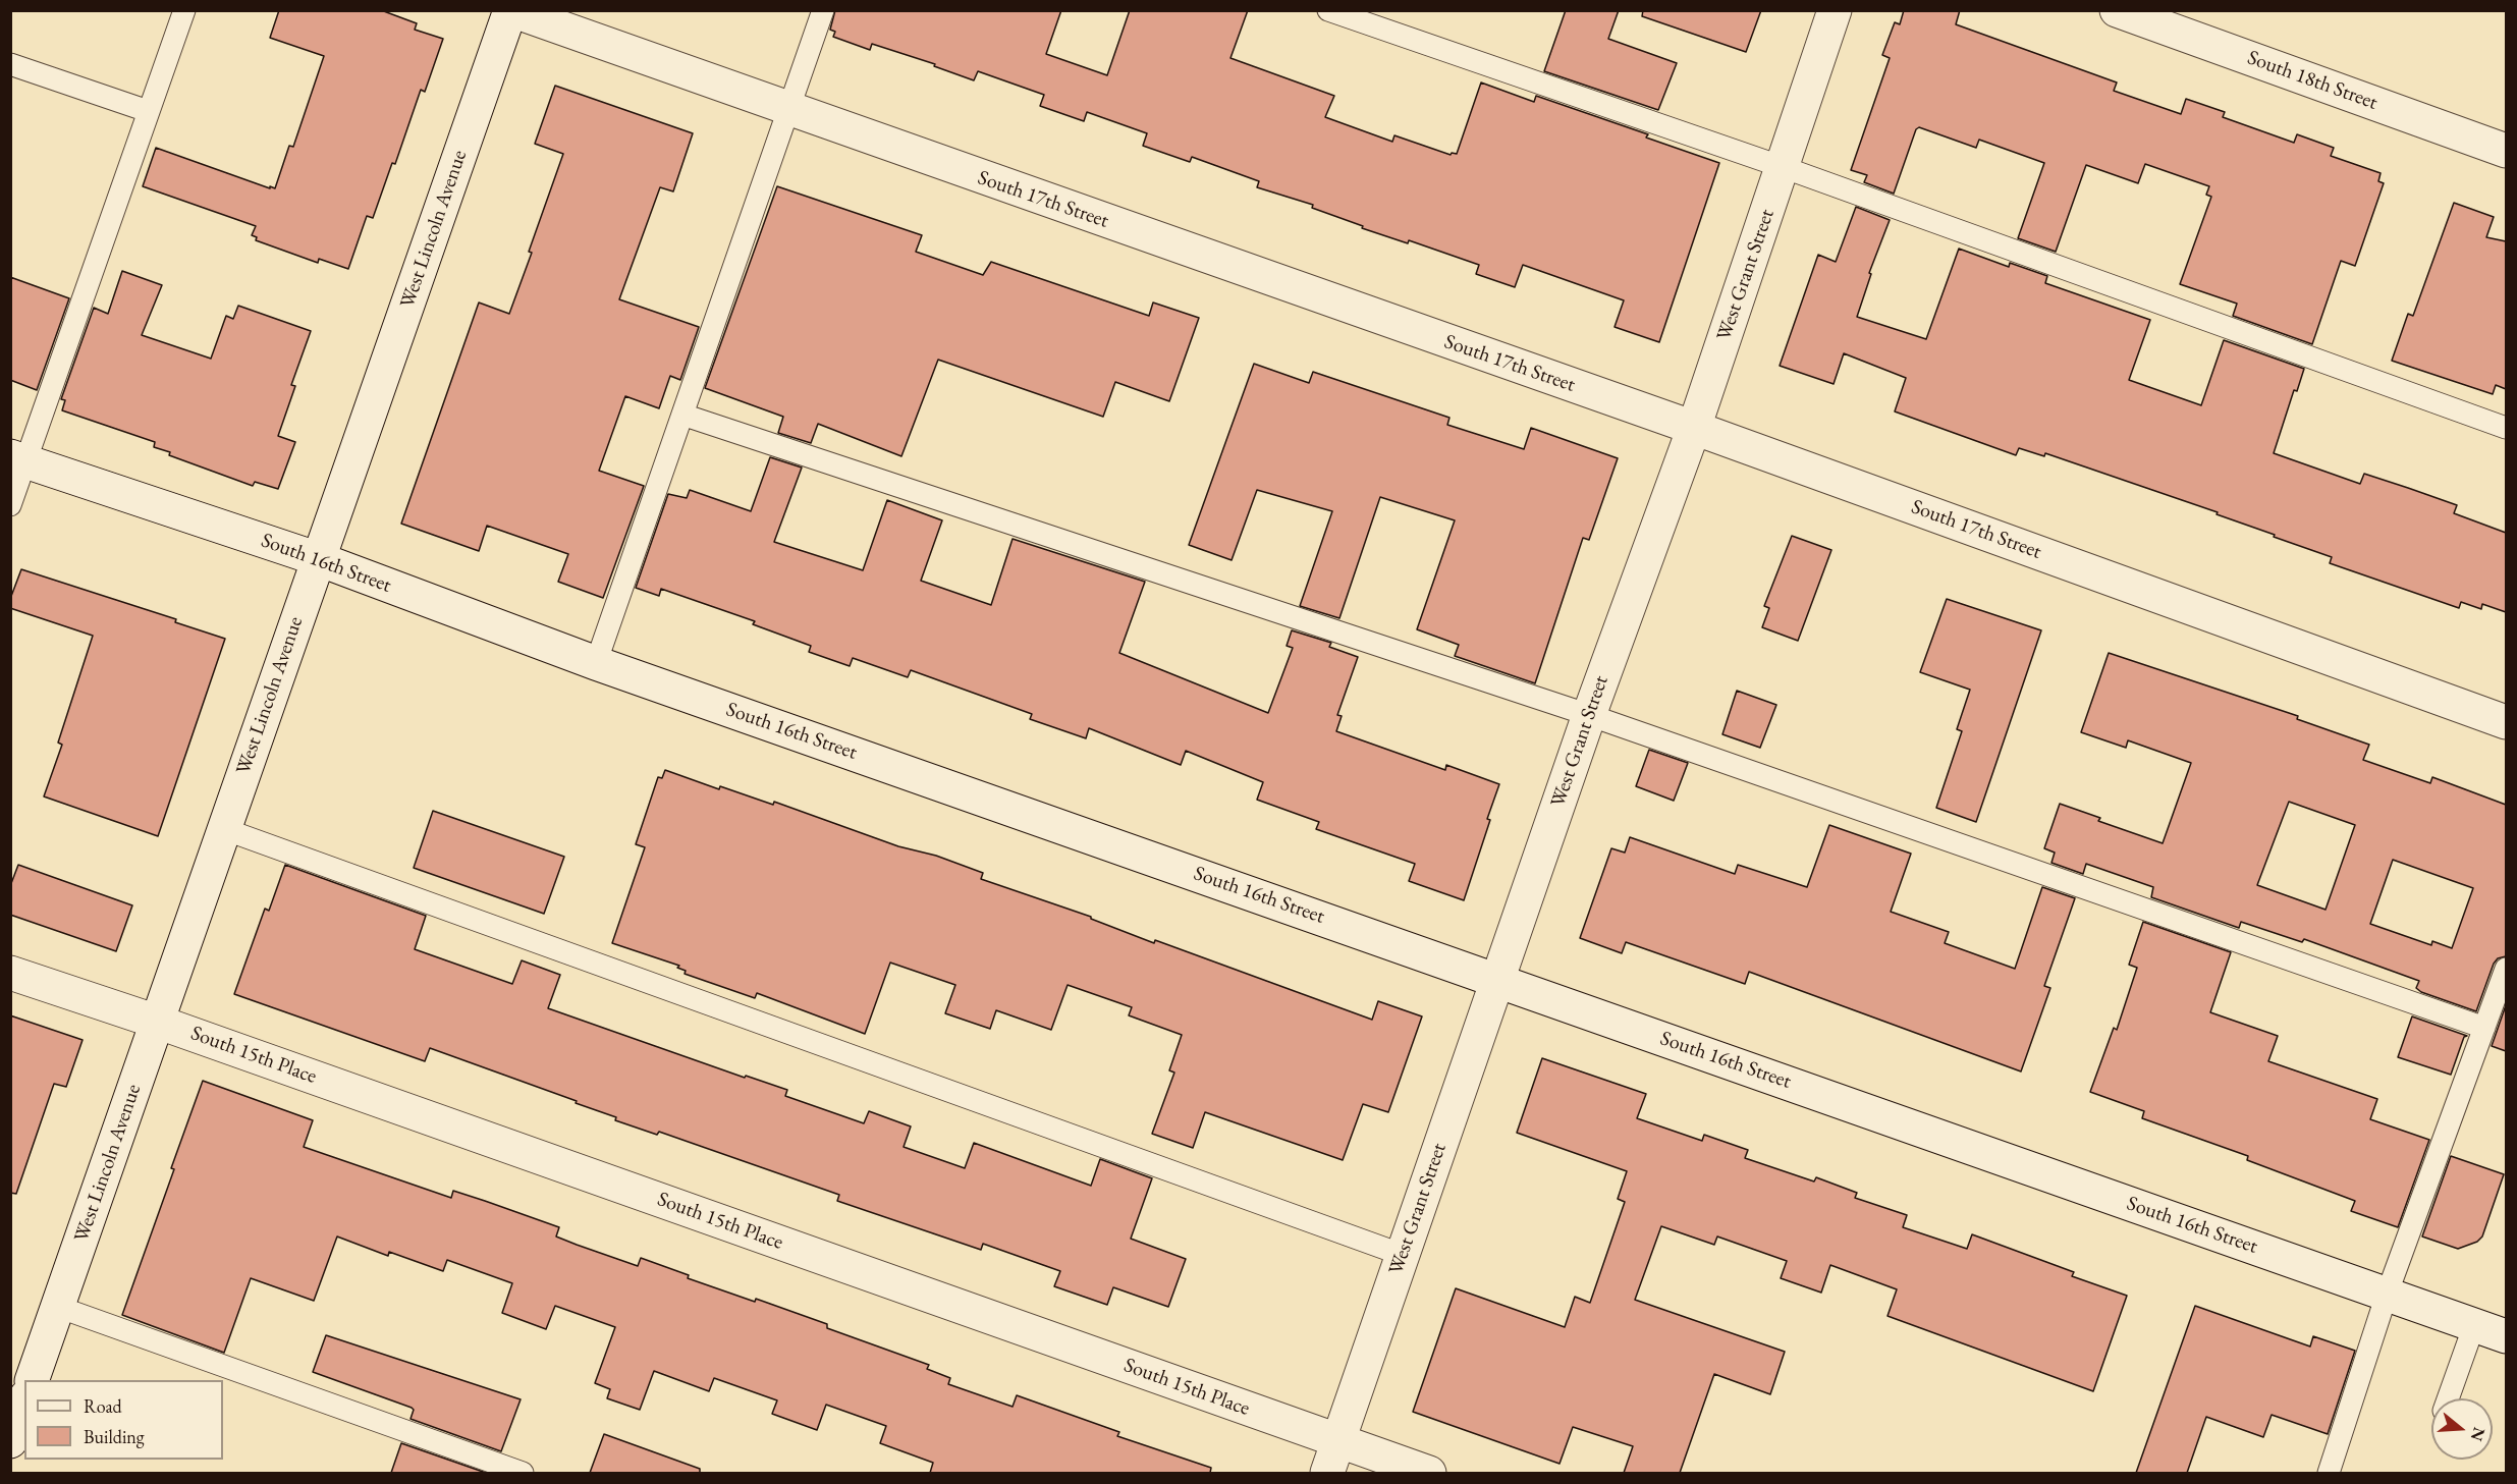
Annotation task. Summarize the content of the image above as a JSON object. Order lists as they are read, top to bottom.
{
  "streets": {
    "street": [
      "South 18th Street",
      "South 17th Street",
      "West Lincoln Avenue",
      "West Grant Street",
      "South 16th Street",
      "South 15th Place"
    ]
  },
  "crossings": [
    ["South 17th Street", "West Lincoln Avenue"],
    ["South 17th Street", "West Grant Street"],
    ["West Lincoln Avenue", "South 16th Street"],
    ["West Lincoln Avenue", "South 15th Place"],
    ["West Grant Street", "South 16th Street"],
    ["West Grant Street", "South 15th Place"]
  ],
  "legend": ["Road", "Building"],
  "north": "right"
}
